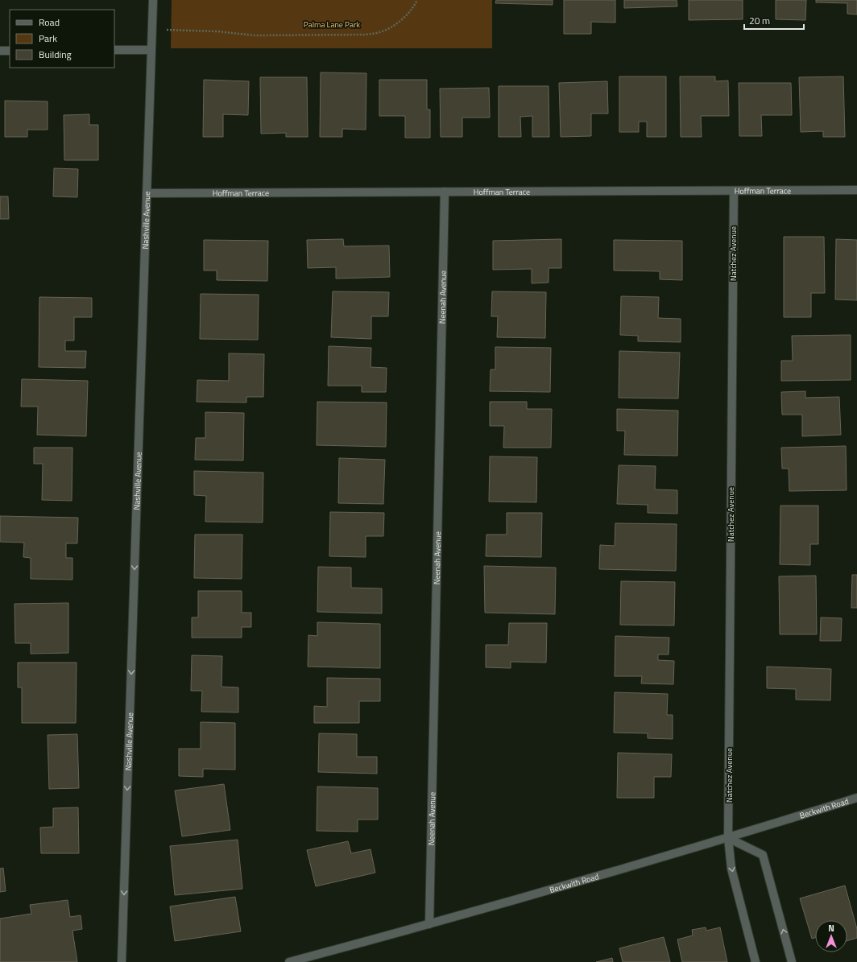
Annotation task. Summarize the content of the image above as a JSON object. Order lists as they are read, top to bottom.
{
  "streets": {
    "street": [
      "Hoffman Terrace",
      "Nashville Avenue",
      "Natchez Avenue",
      "Neenah Avenue",
      "Beckwith Road"
    ]
  },
  "crossings": [
    ["Hoffman Terrace", "Nashville Avenue"],
    ["Hoffman Terrace", "Natchez Avenue"],
    ["Hoffman Terrace", "Neenah Avenue"],
    ["Natchez Avenue", "Beckwith Road"],
    ["Neenah Avenue", "Beckwith Road"]
  ],
  "one_way": ["Nashville Avenue"],
  "parks": ["Palma Lane Park"],
  "legend": ["Road", "Park", "Building"],
  "scale_bar": "20 m",
  "north": "top"
}
